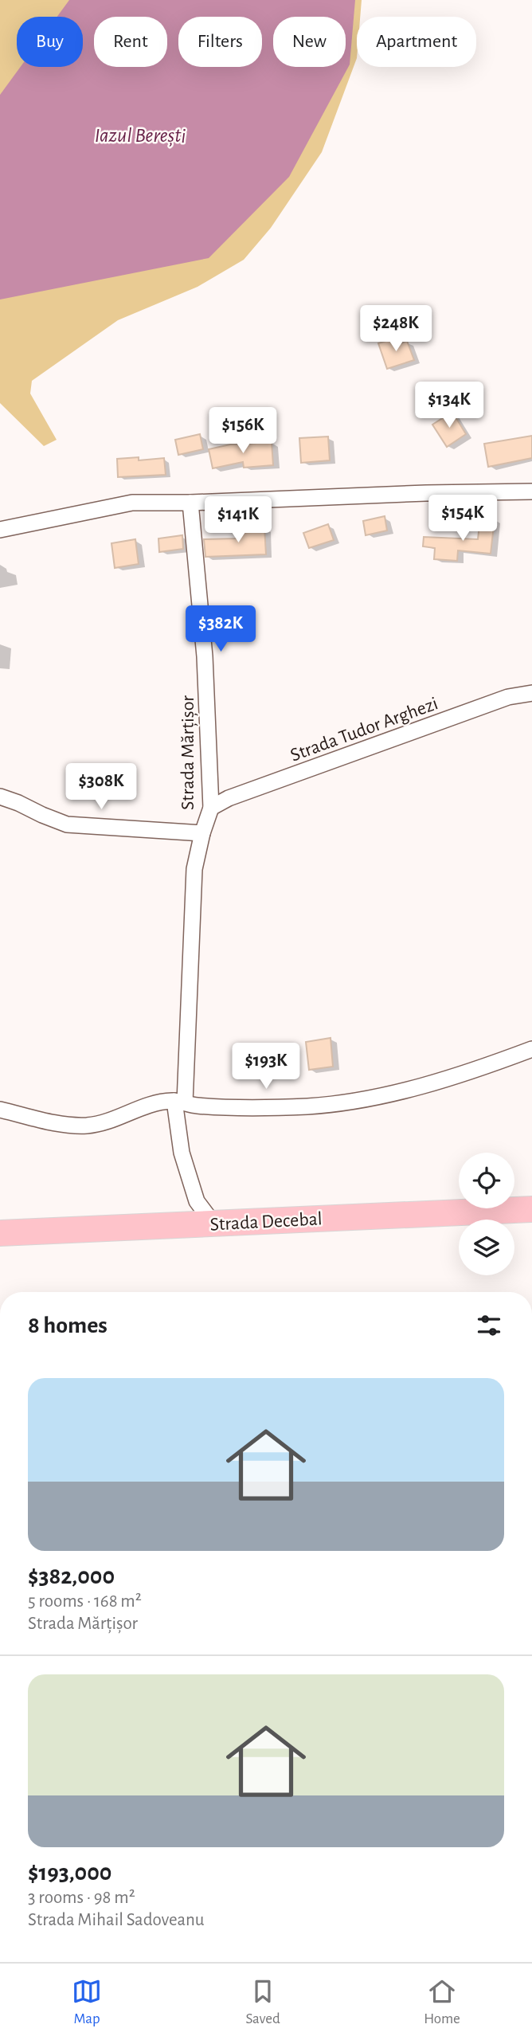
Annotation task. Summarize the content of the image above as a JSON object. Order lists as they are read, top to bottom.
{
  "streets": {
    "main road": ["Strada Decebal"],
    "street": ["Strada Tudor Arghezi", "Strada Mărțișor"]
  },
  "crossings": [
    ["Strada Tudor Arghezi", "Strada Mărțișor"],
    ["Strada Mărțișor", "Strada Decebal"]
  ],
  "water": ["Iazul Berești"],
  "page": {
    "chip": [
      "Buy",
      "Rent",
      "Filters",
      "New",
      "Apartment"
    ],
    "price": [
      "$248K",
      "$134K",
      "$156K",
      "$154K",
      "$141K",
      "$382K",
      "$308K",
      "$193K"
    ],
    "heading": "8 homes",
    "list": [
      {
        "name": "$382,000",
        "note": "5 rooms · 168 m² · Strada Mărțișor"
      },
      {
        "name": "$193,000",
        "note": "3 rooms · 98 m² · Strada Mihail Sadoveanu"
      }
    ],
    "tabs": ["Map", "Saved", "Home"]
  }
}
